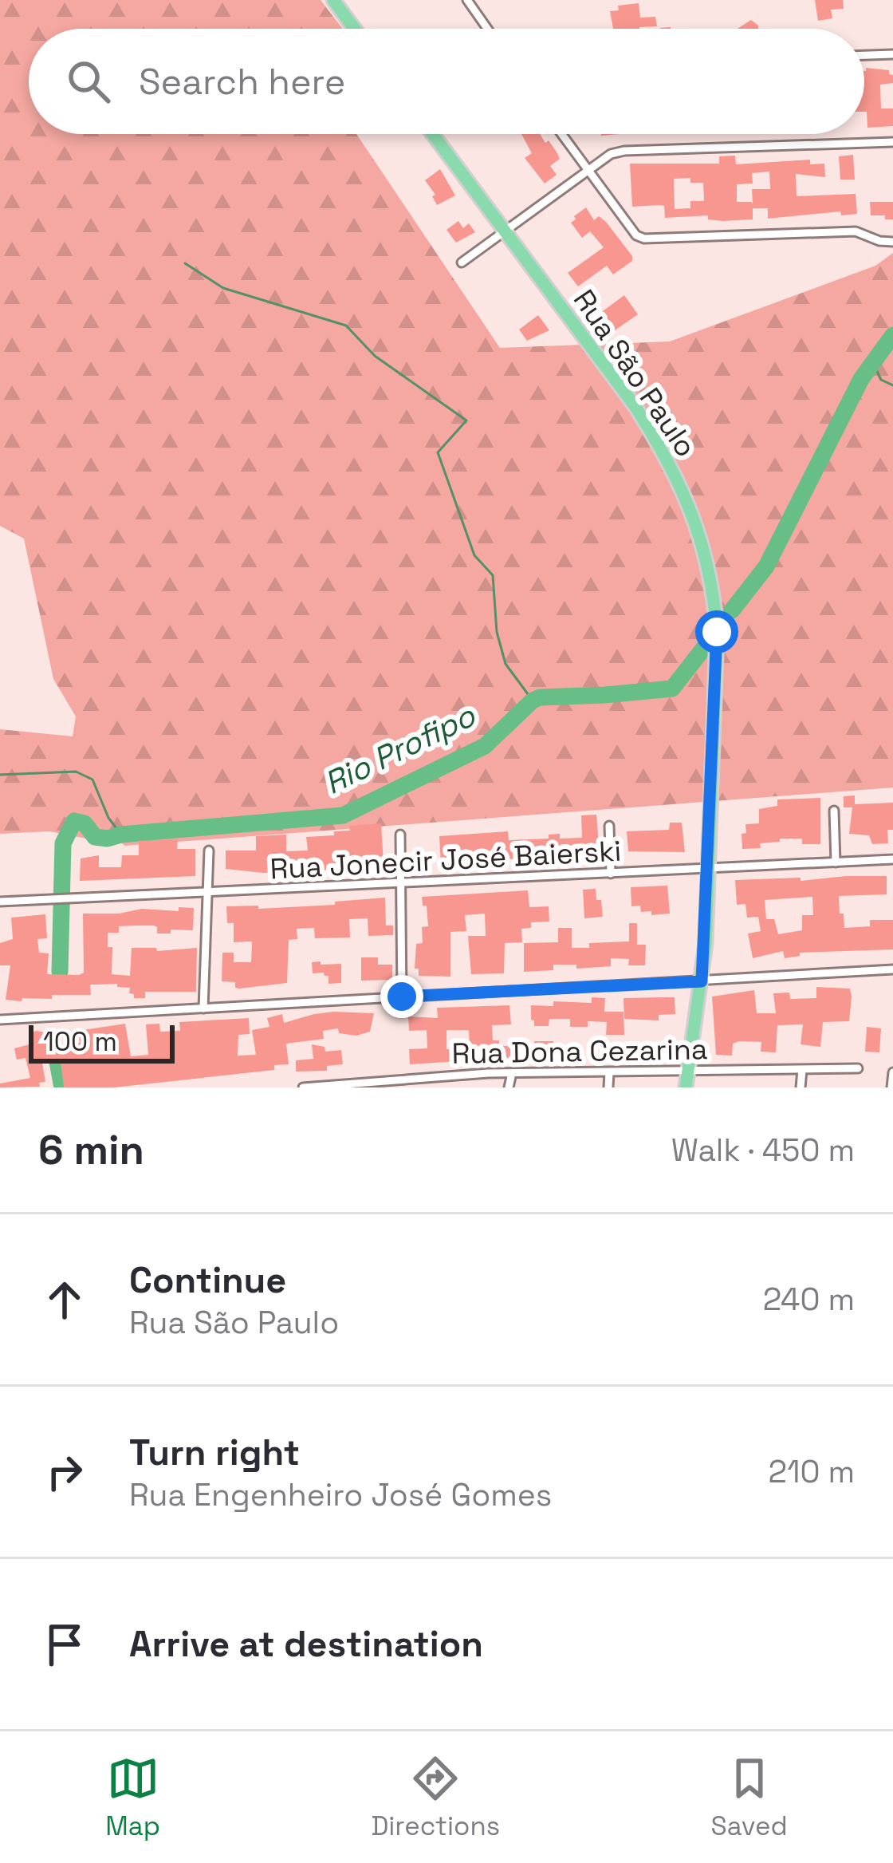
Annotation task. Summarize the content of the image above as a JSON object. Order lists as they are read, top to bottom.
{
  "streets": {
    "main road": ["Rua São Paulo"],
    "street": ["Rua Jonecir José Baierski", "Rua Dona Cezarina"]
  },
  "crossings": [
    ["Rua São Paulo", "Rua Jonecir José Baierski"],
    ["Rua São Paulo", "Rua Dona Cezarina"]
  ],
  "water": ["Rio Profipo"],
  "scale_bar": "100 m",
  "page": {
    "search": "Search here",
    "scale": "100 m",
    "heading": ["6 min", "Walk · 450 m"],
    "list": [
      ["Continue", "Rua São Paulo", "240 m"],
      ["Turn right", "Rua Engenheiro José Gomes", "210 m"],
      "Arrive at destination"
    ],
    "nav": ["Map", "Directions", "Saved"]
  }
}
